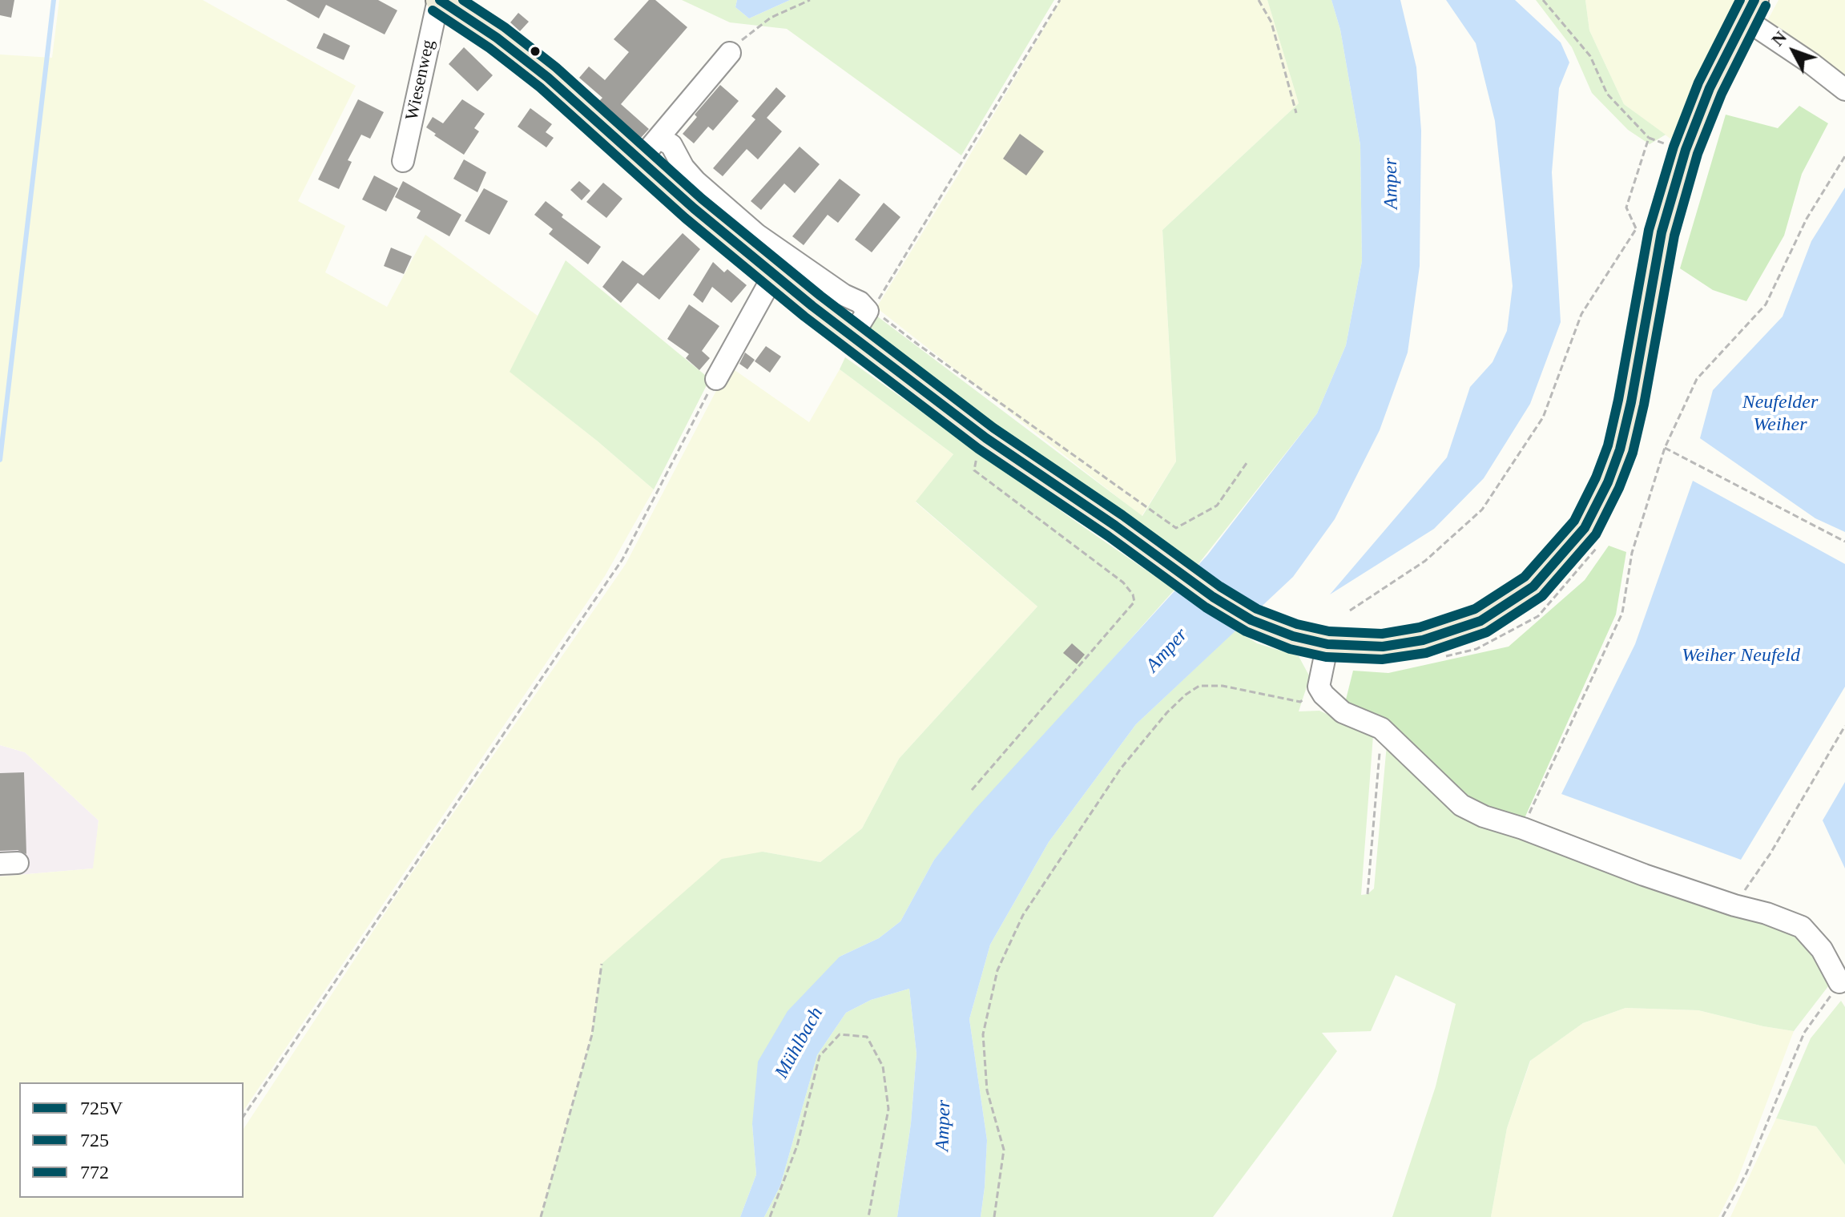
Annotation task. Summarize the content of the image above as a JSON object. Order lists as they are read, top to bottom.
{
  "streets": {
    "street": ["Wiesenweg"]
  },
  "water": [
    "Amper",
    "Neufelder Weiher",
    "Weiher Neufeld",
    "Mühlbach"
  ],
  "lines": ["transit line 725V", "transit line 772", "transit line 725"],
  "legend": ["725V", "725", "772"],
  "north": "top left"
}
